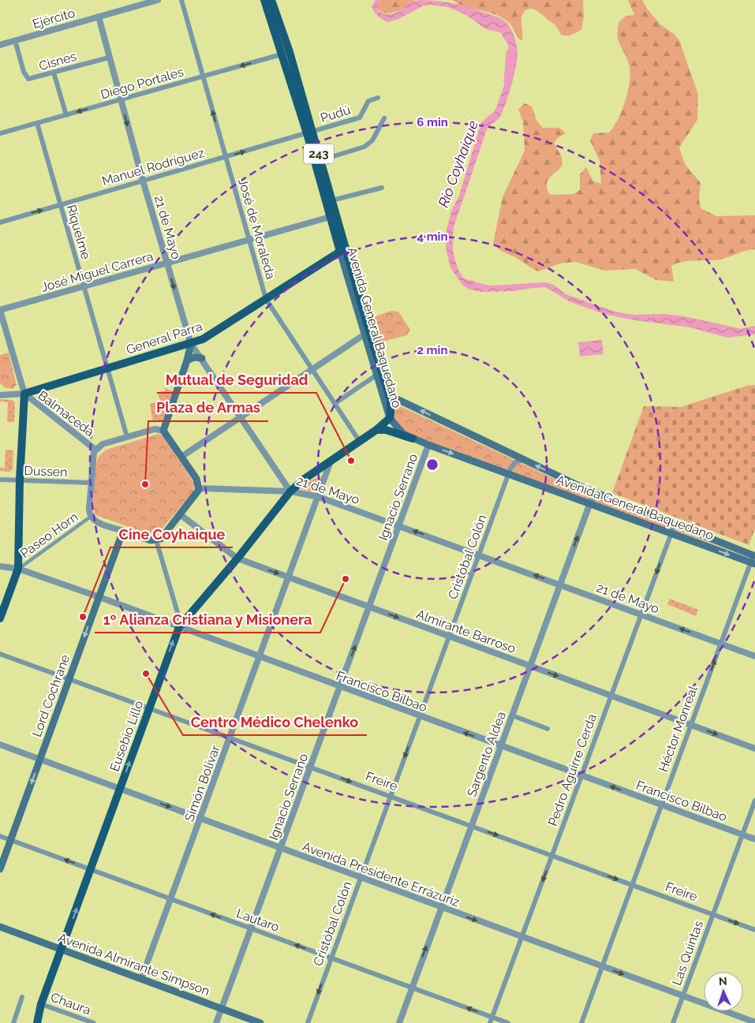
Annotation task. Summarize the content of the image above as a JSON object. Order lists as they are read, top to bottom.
{
  "streets": {
    "main road": [
      "243",
      "Avenida General Baquedano",
      "General Parra",
      "Lord Cochrane",
      "Eusebio Lillo",
      "Avenida Almirante Simpson"
    ],
    "street": [
      "Ejército",
      "Cisnes",
      "Diego Portales",
      "Pudú",
      "Manuel Rodríguez",
      "21 de Mayo",
      "José de Moraleda",
      "Riquelme",
      "José Miguel Carrera",
      "Balmaceda",
      "Dussen",
      "Ignacio Serrano",
      "Paseo Horn",
      "Cristóbal Colón",
      "Almirante Barroso",
      "Francisco Bilbao",
      "Héctor Monreal",
      "Sargento Aldea",
      "Pedro Aguirre Cerda",
      "Freire",
      "Simón Bolívar",
      "Avenida Presidente Errázuriz",
      "Lautaro",
      "Las Quintas",
      "Chaura"
    ]
  },
  "crossings": [
    ["Ejército", "Cisnes"],
    ["Ejército", "21 de Mayo"],
    ["Cisnes", "21 de Mayo"],
    ["Diego Portales", "21 de Mayo"],
    ["Diego Portales", "José de Moraleda"],
    ["Diego Portales", "Riquelme"],
    ["Diego Portales", "Avenida General Baquedano"],
    ["Pudú", "Manuel Rodríguez"],
    ["Pudú", "Avenida General Baquedano"],
    ["Manuel Rodríguez", "21 de Mayo"],
    ["Manuel Rodríguez", "José de Moraleda"],
    ["Manuel Rodríguez", "Riquelme"],
    ["Manuel Rodríguez", "Avenida General Baquedano"],
    ["21 de Mayo", "José Miguel Carrera"],
    ["21 de Mayo", "General Parra"],
    ["21 de Mayo", "Ignacio Serrano"],
    ["21 de Mayo", "Cristóbal Colón"],
    ["21 de Mayo", "Héctor Monreal"],
    ["21 de Mayo", "Eusebio Lillo"],
    ["21 de Mayo", "Sargento Aldea"],
    ["21 de Mayo", "Pedro Aguirre Cerda"],
    ["21 de Mayo", "Simón Bolívar"],
    ["José de Moraleda", "José Miguel Carrera"],
    ["José de Moraleda", "General Parra"],
    ["José de Moraleda", "Eusebio Lillo"],
    ["Riquelme", "José Miguel Carrera"],
    ["Riquelme", "General Parra"],
    ["Riquelme", "Balmaceda"],
    ["Riquelme", "Dussen"],
    ["Riquelme", "Paseo Horn"],
    ["Riquelme", "Almirante Barroso"],
    ["Riquelme", "Lord Cochrane"],
    ["José Miguel Carrera", "Avenida General Baquedano"],
    ["Avenida General Baquedano", "General Parra"],
    ["Avenida General Baquedano", "Ignacio Serrano"],
    ["Avenida General Baquedano", "Cristóbal Colón"],
    ["Avenida General Baquedano", "Héctor Monreal"],
    ["Avenida General Baquedano", "Eusebio Lillo"],
    ["Avenida General Baquedano", "Sargento Aldea"],
    ["Avenida General Baquedano", "Pedro Aguirre Cerda"],
    ["General Parra", "Balmaceda"],
    ["Balmaceda", "Dussen"],
    ["Balmaceda", "Paseo Horn"],
    ["Balmaceda", "Almirante Barroso"],
    ["Balmaceda", "Lord Cochrane"],
    ["Dussen", "Paseo Horn"],
    ["Dussen", "Almirante Barroso"],
    ["Dussen", "Lord Cochrane"],
    ["Ignacio Serrano", "Almirante Barroso"],
    ["Ignacio Serrano", "Francisco Bilbao"],
    ["Ignacio Serrano", "Freire"],
    ["Ignacio Serrano", "Avenida Presidente Errázuriz"],
    ["Ignacio Serrano", "Lautaro"],
    ["Ignacio Serrano", "Avenida Almirante Simpson"],
    ["Paseo Horn", "Almirante Barroso"],
    ["Paseo Horn", "Francisco Bilbao"],
    ["Paseo Horn", "Lord Cochrane"],
    ["Cristóbal Colón", "Almirante Barroso"],
    ["Cristóbal Colón", "Francisco Bilbao"],
    ["Cristóbal Colón", "Freire"],
    ["Cristóbal Colón", "Avenida Presidente Errázuriz"],
    ["Cristóbal Colón", "Lautaro"],
    ["Almirante Barroso", "Lord Cochrane"],
    ["Almirante Barroso", "Héctor Monreal"],
    ["Almirante Barroso", "Eusebio Lillo"],
    ["Almirante Barroso", "Sargento Aldea"],
    ["Almirante Barroso", "Pedro Aguirre Cerda"],
    ["Almirante Barroso", "Simón Bolívar"],
    ["Francisco Bilbao", "Lord Cochrane"],
    ["Francisco Bilbao", "Héctor Monreal"],
    ["Francisco Bilbao", "Eusebio Lillo"],
    ["Francisco Bilbao", "Sargento Aldea"],
    ["Francisco Bilbao", "Pedro Aguirre Cerda"],
    ["Francisco Bilbao", "Simón Bolívar"],
    ["Francisco Bilbao", "Las Quintas"],
    ["Lord Cochrane", "Freire"],
    ["Lord Cochrane", "Avenida Presidente Errázuriz"],
    ["Lord Cochrane", "Lautaro"],
    ["Héctor Monreal", "Freire"],
    ["Héctor Monreal", "Avenida Presidente Errázuriz"],
    ["Eusebio Lillo", "Freire"],
    ["Eusebio Lillo", "Simón Bolívar"],
    ["Eusebio Lillo", "Avenida Presidente Errázuriz"],
    ["Eusebio Lillo", "Lautaro"],
    ["Eusebio Lillo", "Avenida Almirante Simpson"],
    ["Eusebio Lillo", "Chaura"],
    ["Sargento Aldea", "Freire"],
    ["Sargento Aldea", "Avenida Presidente Errázuriz"],
    ["Sargento Aldea", "Lautaro"],
    ["Pedro Aguirre Cerda", "Freire"],
    ["Pedro Aguirre Cerda", "Avenida Presidente Errázuriz"],
    ["Pedro Aguirre Cerda", "Lautaro"],
    ["Freire", "Simón Bolívar"],
    ["Freire", "Las Quintas"],
    ["Simón Bolívar", "Avenida Presidente Errázuriz"],
    ["Simón Bolívar", "Lautaro"],
    ["Simón Bolívar", "Avenida Almirante Simpson"],
    ["Avenida Presidente Errázuriz", "Las Quintas"]
  ],
  "one_way": [
    "Diego Portales",
    "Manuel Rodríguez",
    "Almirante Barroso",
    "Lord Cochrane",
    "Eusebio Lillo",
    "Freire",
    "Lautaro"
  ],
  "water": ["Río Coyhaique"],
  "places": [
    "Mutual de Seguridad",
    "Plaza de Armas",
    "1º Alianza Cristiana y Misionera",
    "Cine Coyhaique",
    "Centro Médico Chelenko"
  ],
  "north": "top",
  "rings": ["6 min", "4 min", "2 min"]
}
